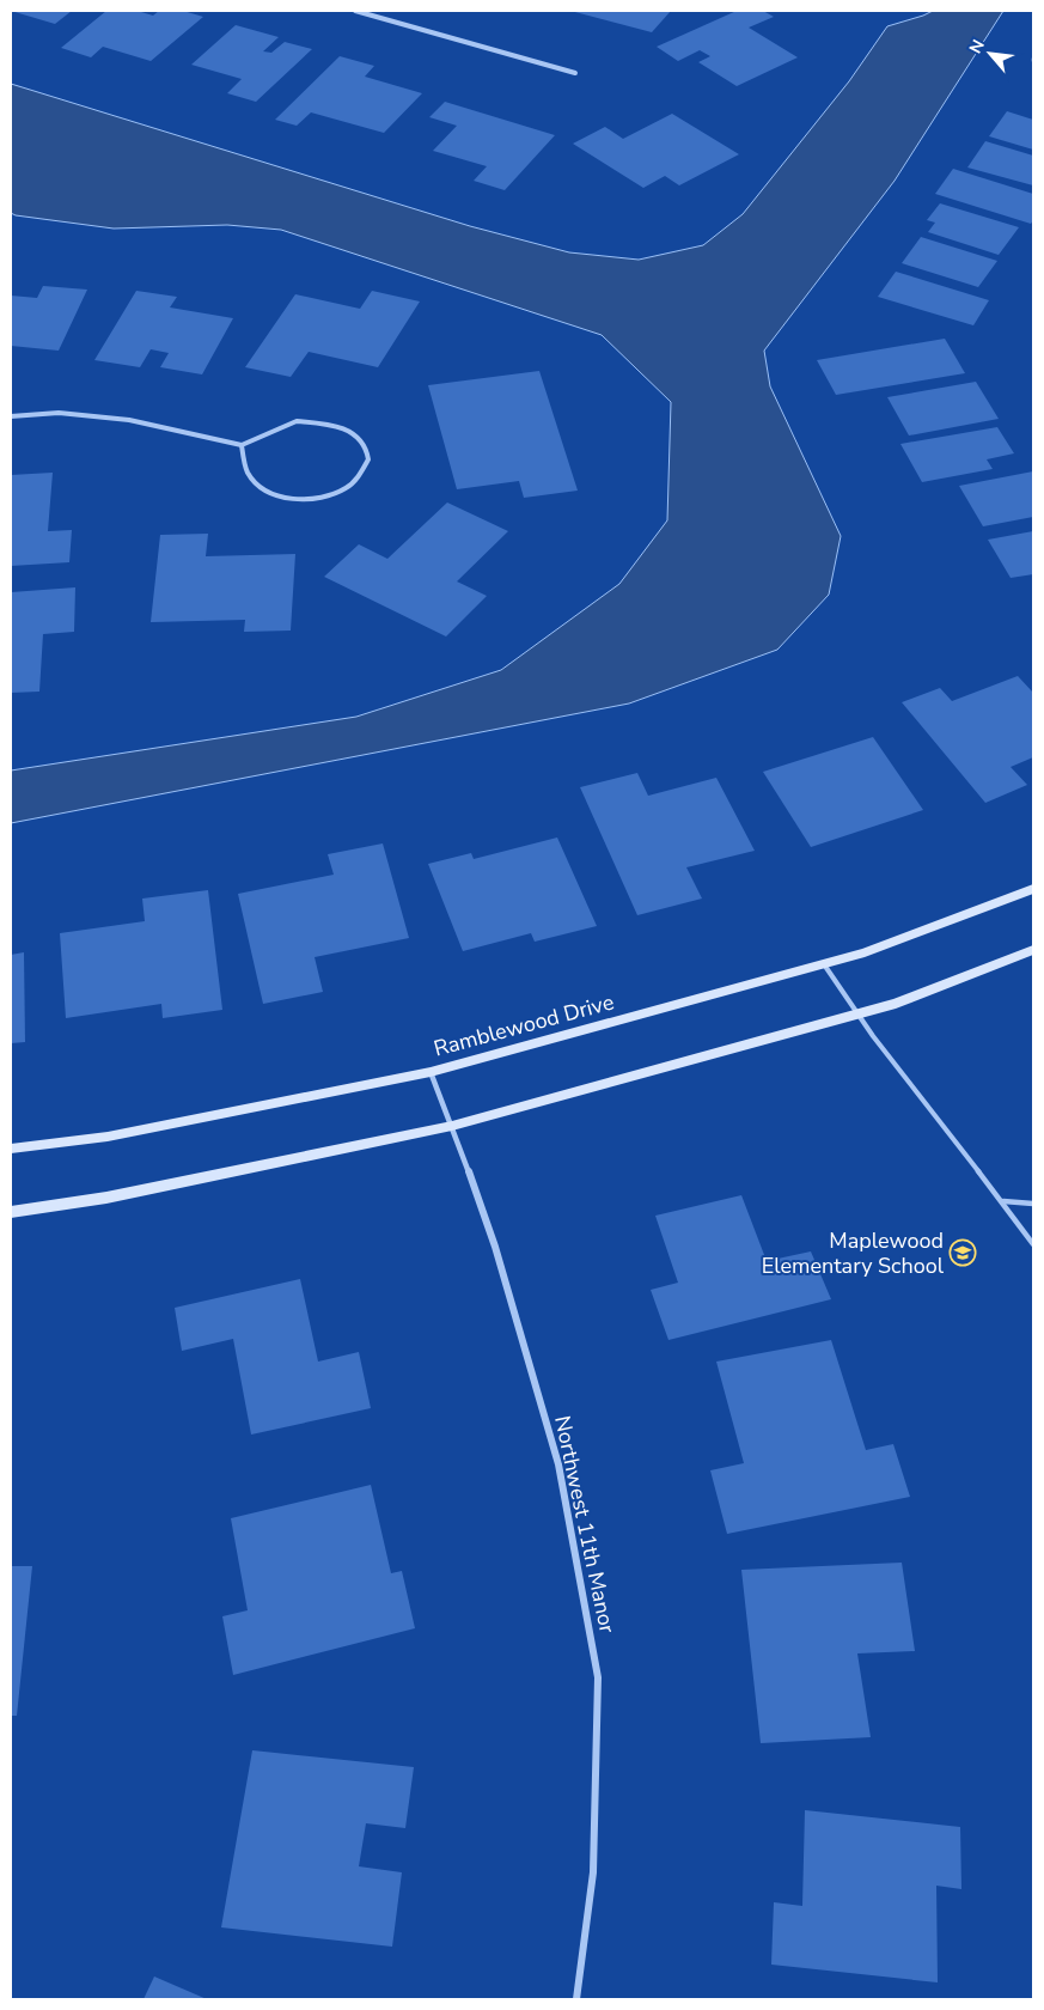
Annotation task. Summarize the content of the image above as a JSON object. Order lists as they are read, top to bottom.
{
  "streets": {
    "street": ["Ramblewood Drive", "Northwest 11th Manor"]
  },
  "crossings": [
    ["Ramblewood Drive", "Northwest 11th Manor"]
  ],
  "places": {
    "school or university": ["Maplewood Elementary School"]
  },
  "north": "top left"
}
